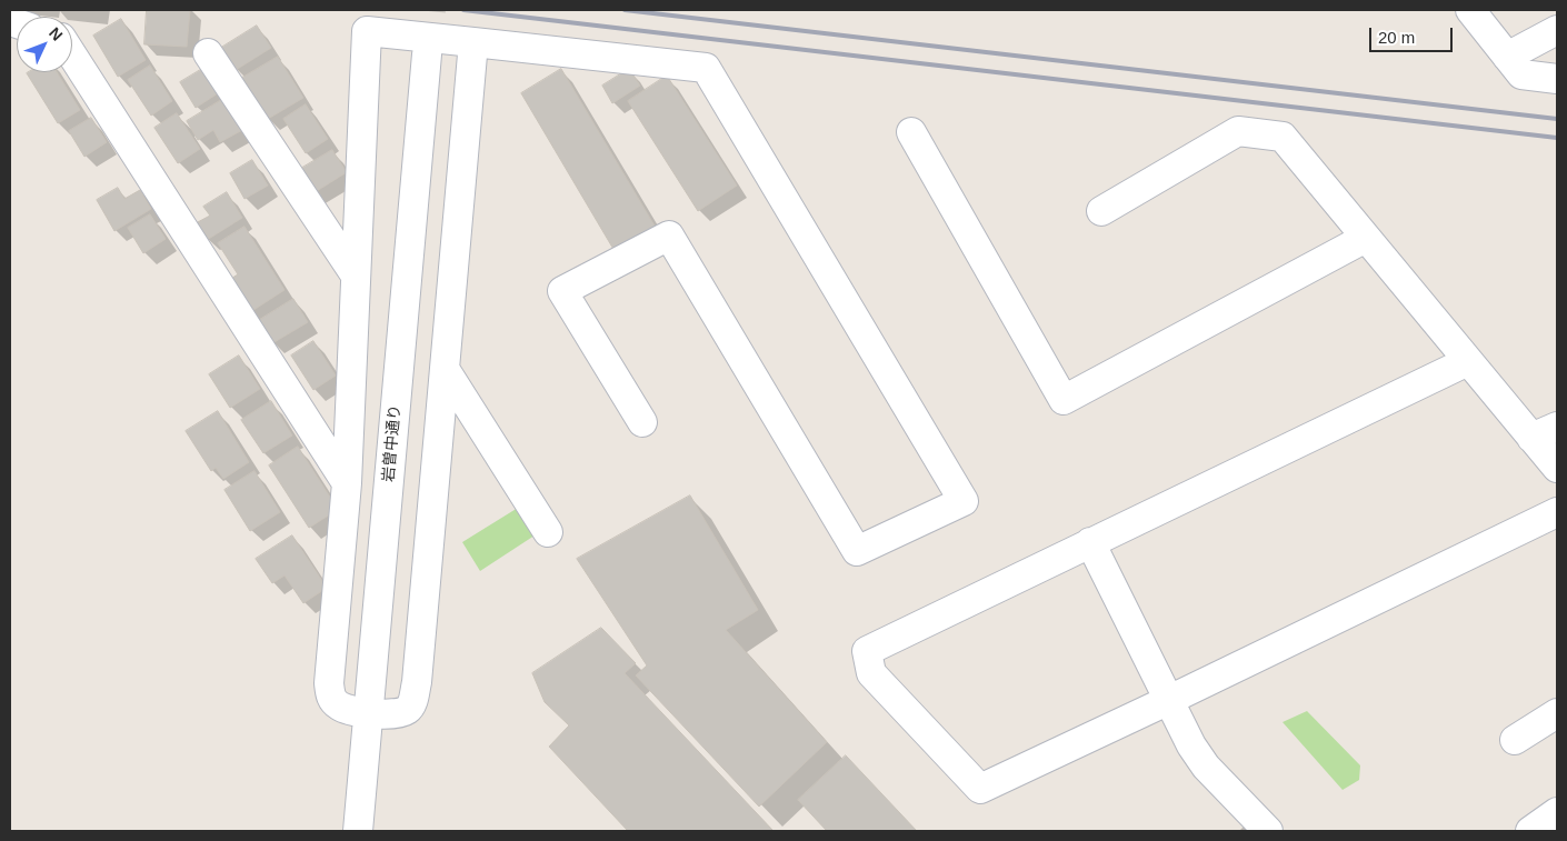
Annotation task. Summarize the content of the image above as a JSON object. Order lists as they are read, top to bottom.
{
  "streets": {
    "street": ["岩曽中通り"]
  },
  "scale_bar": "20 m",
  "north": "top right"
}
